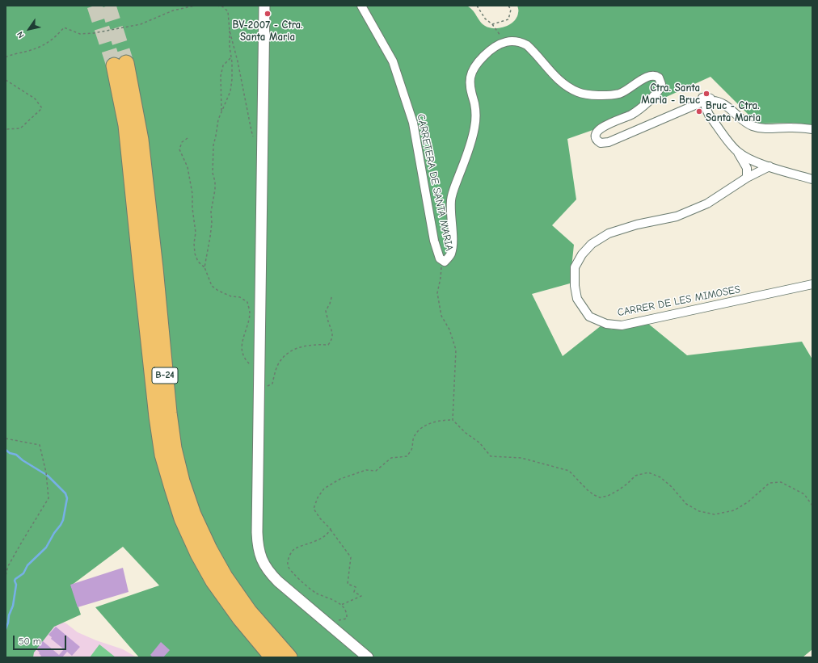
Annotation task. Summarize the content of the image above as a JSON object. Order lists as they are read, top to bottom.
{
  "streets": {
    "highway": ["B-24"],
    "street": ["CARRETERA DE SANTA MARIA", "CARRER DE LES MIMOSES"]
  },
  "places": ["BV-2007 - Ctra. Santa Maria", "Ctra. Santa Maria - Bruc", "Bruc - Ctra. Santa Maria"],
  "scale_bar": "50 m",
  "north": "bottom left"
}
